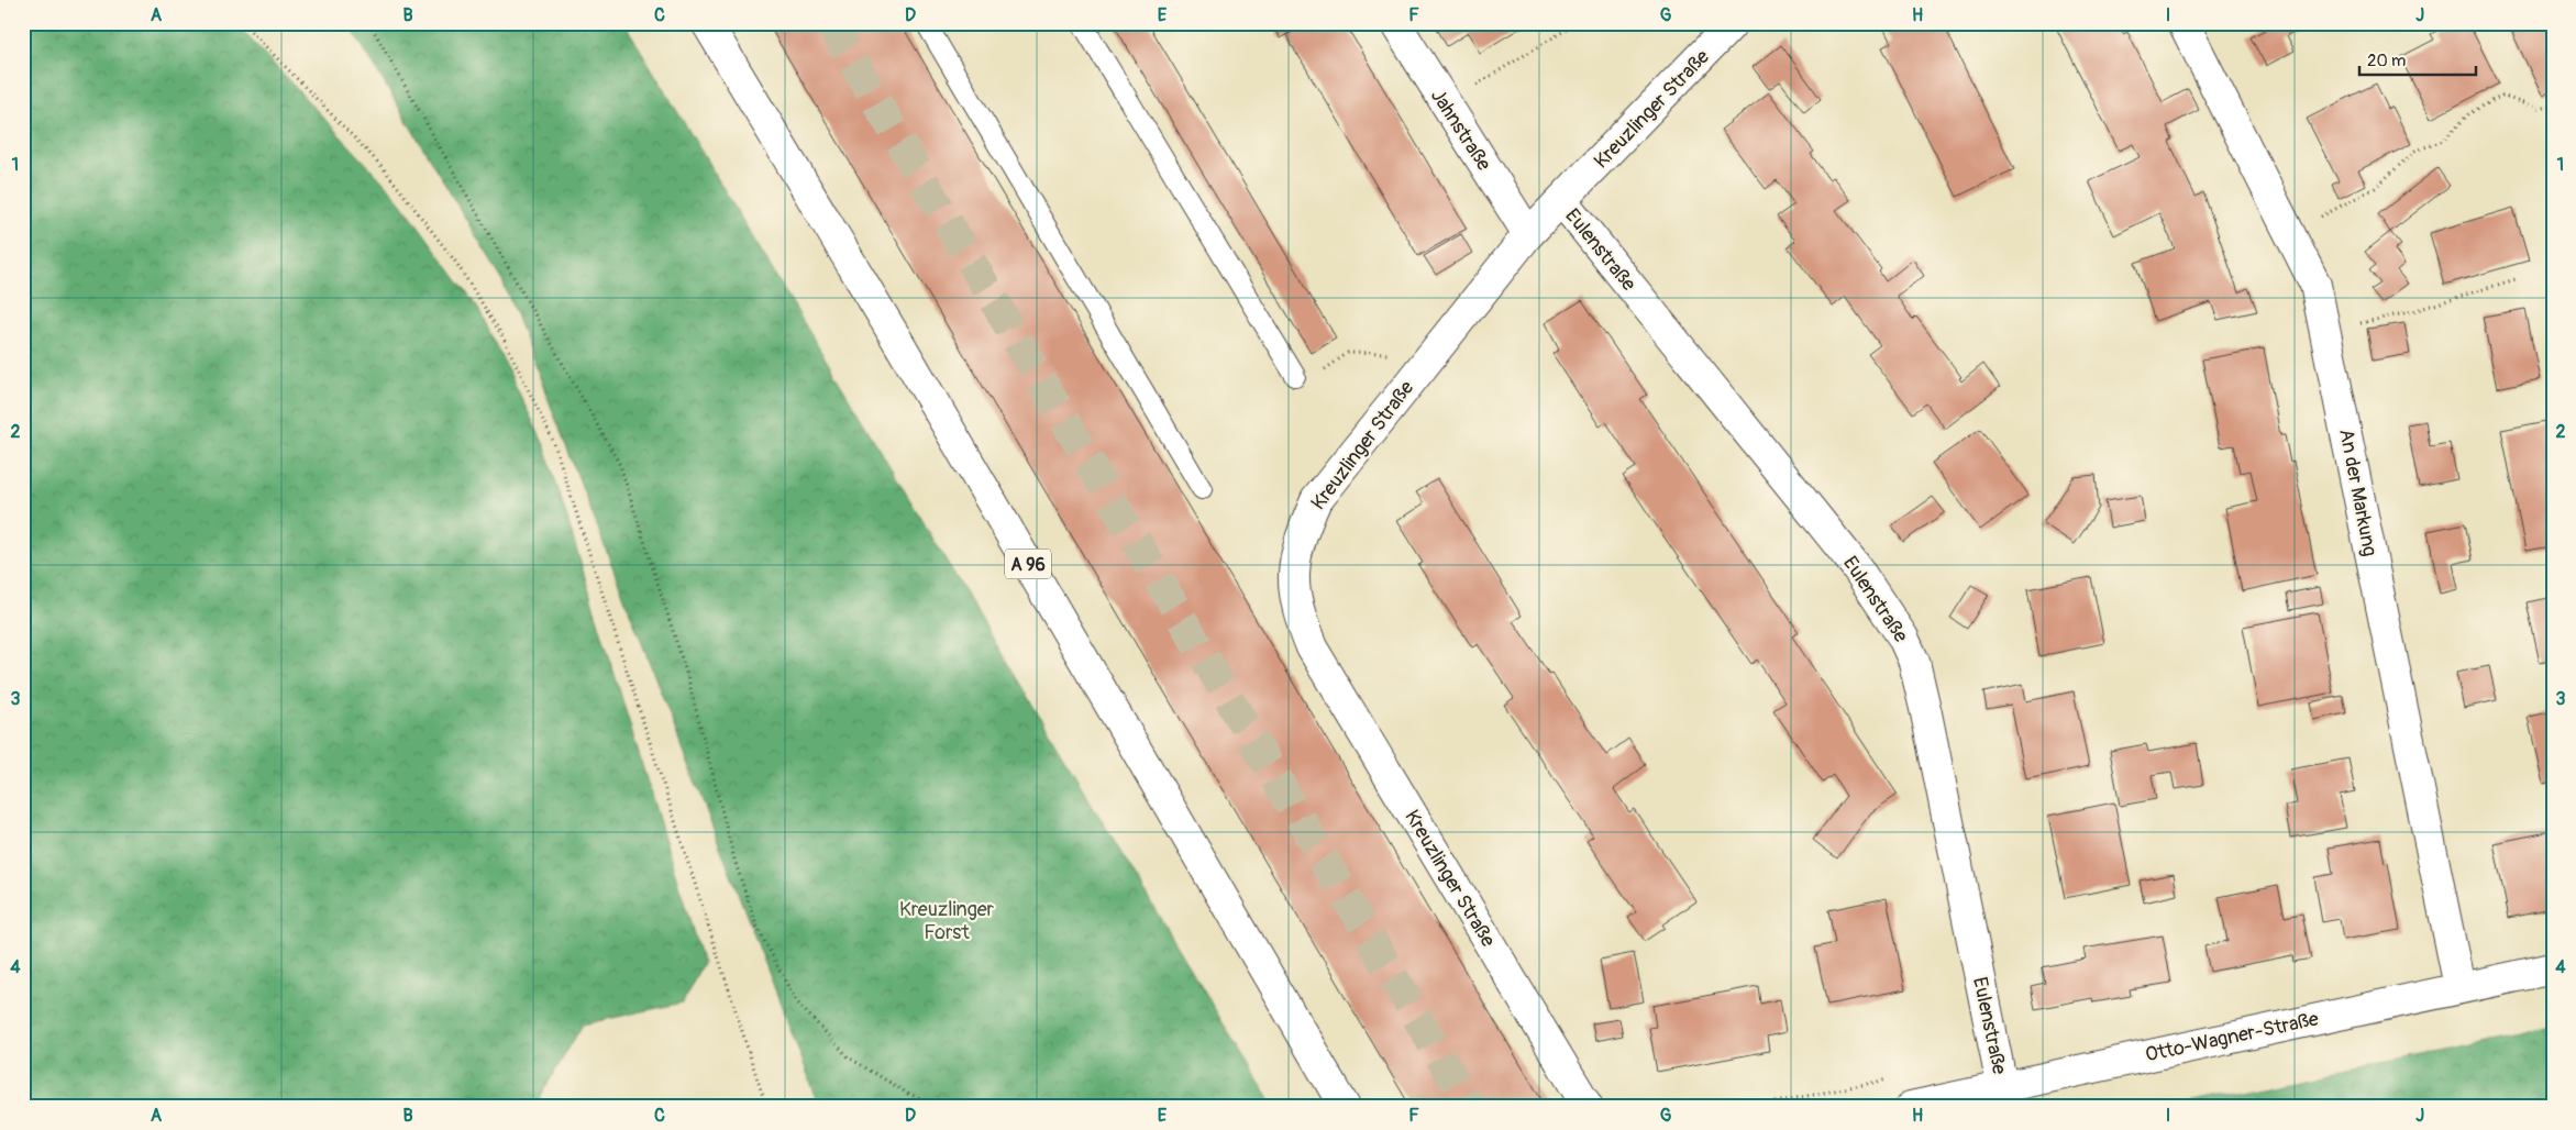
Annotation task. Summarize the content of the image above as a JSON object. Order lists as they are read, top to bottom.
{
  "streets": {
    "main road": [
      "Kreuzlinger Straße",
      "Jahnstraße",
      "Eulenstraße",
      "An der Markung",
      "A 96",
      "Otto-Wagner-Straße"
    ]
  },
  "crossings": [
    ["Kreuzlinger Straße", "Jahnstraße"],
    ["Kreuzlinger Straße", "Eulenstraße"],
    ["Eulenstraße", "Otto-Wagner-Straße"],
    ["An der Markung", "Otto-Wagner-Straße"]
  ],
  "parks": ["Kreuzlinger Forst"],
  "scale_bar": "20 m",
  "grid": {
    "columns": [
      "A",
      "B",
      "C",
      "D",
      "E",
      "F",
      "G",
      "H",
      "I",
      "J"
    ],
    "rows": [
      "1",
      "2",
      "3",
      "4"
    ]
  }
}
